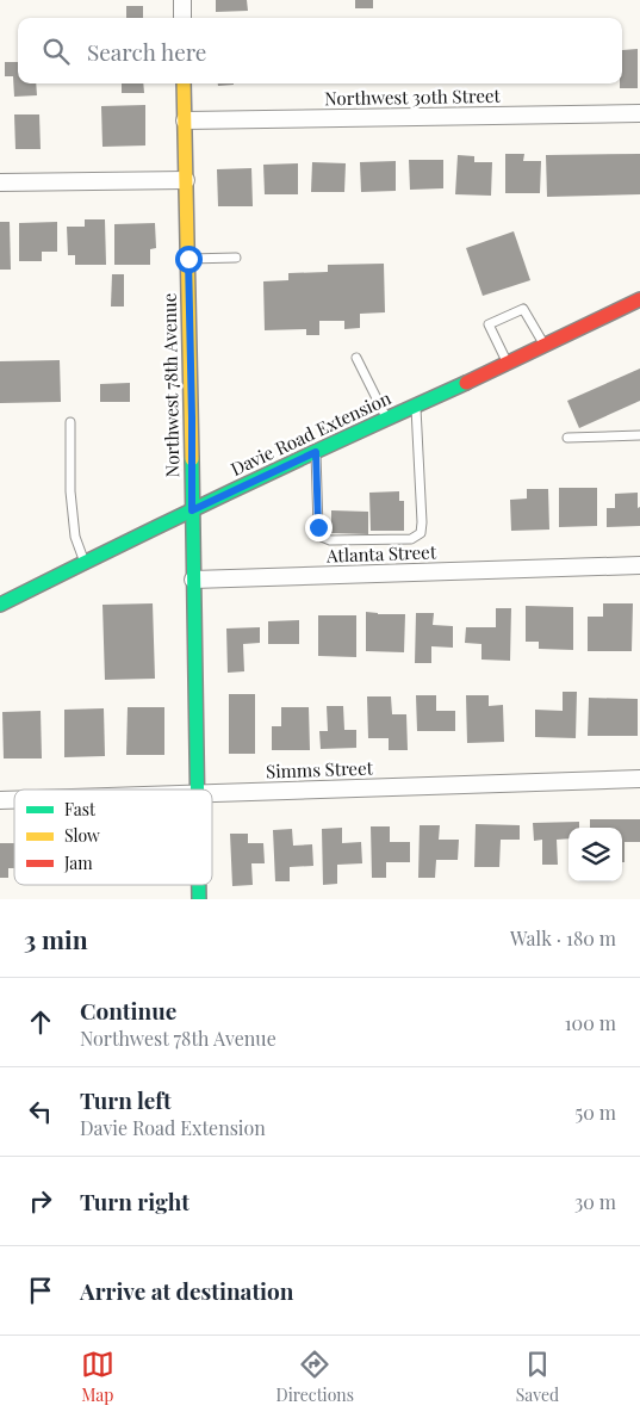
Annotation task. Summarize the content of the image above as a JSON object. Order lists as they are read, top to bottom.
{
  "streets": {
    "street": [
      "Northwest 30th Street",
      "Northwest 78th Avenue",
      "Davie Road Extension",
      "Atlanta Street",
      "Simms Street"
    ]
  },
  "crossings": [
    ["Northwest 30th Street", "Northwest 78th Avenue"],
    ["Northwest 78th Avenue", "Davie Road Extension"]
  ],
  "legend": ["Fast", "Slow", "Jam"],
  "page": {
    "search": "Search here",
    "heading": ["3 min", "Walk · 180 m"],
    "list": [
      ["Continue", "Northwest 78th Avenue", "100 m"],
      ["Turn left", "Davie Road Extension", "50 m"],
      ["Turn right", "30 m"],
      "Arrive at destination"
    ],
    "nav": ["Map", "Directions", "Saved"]
  }
}
